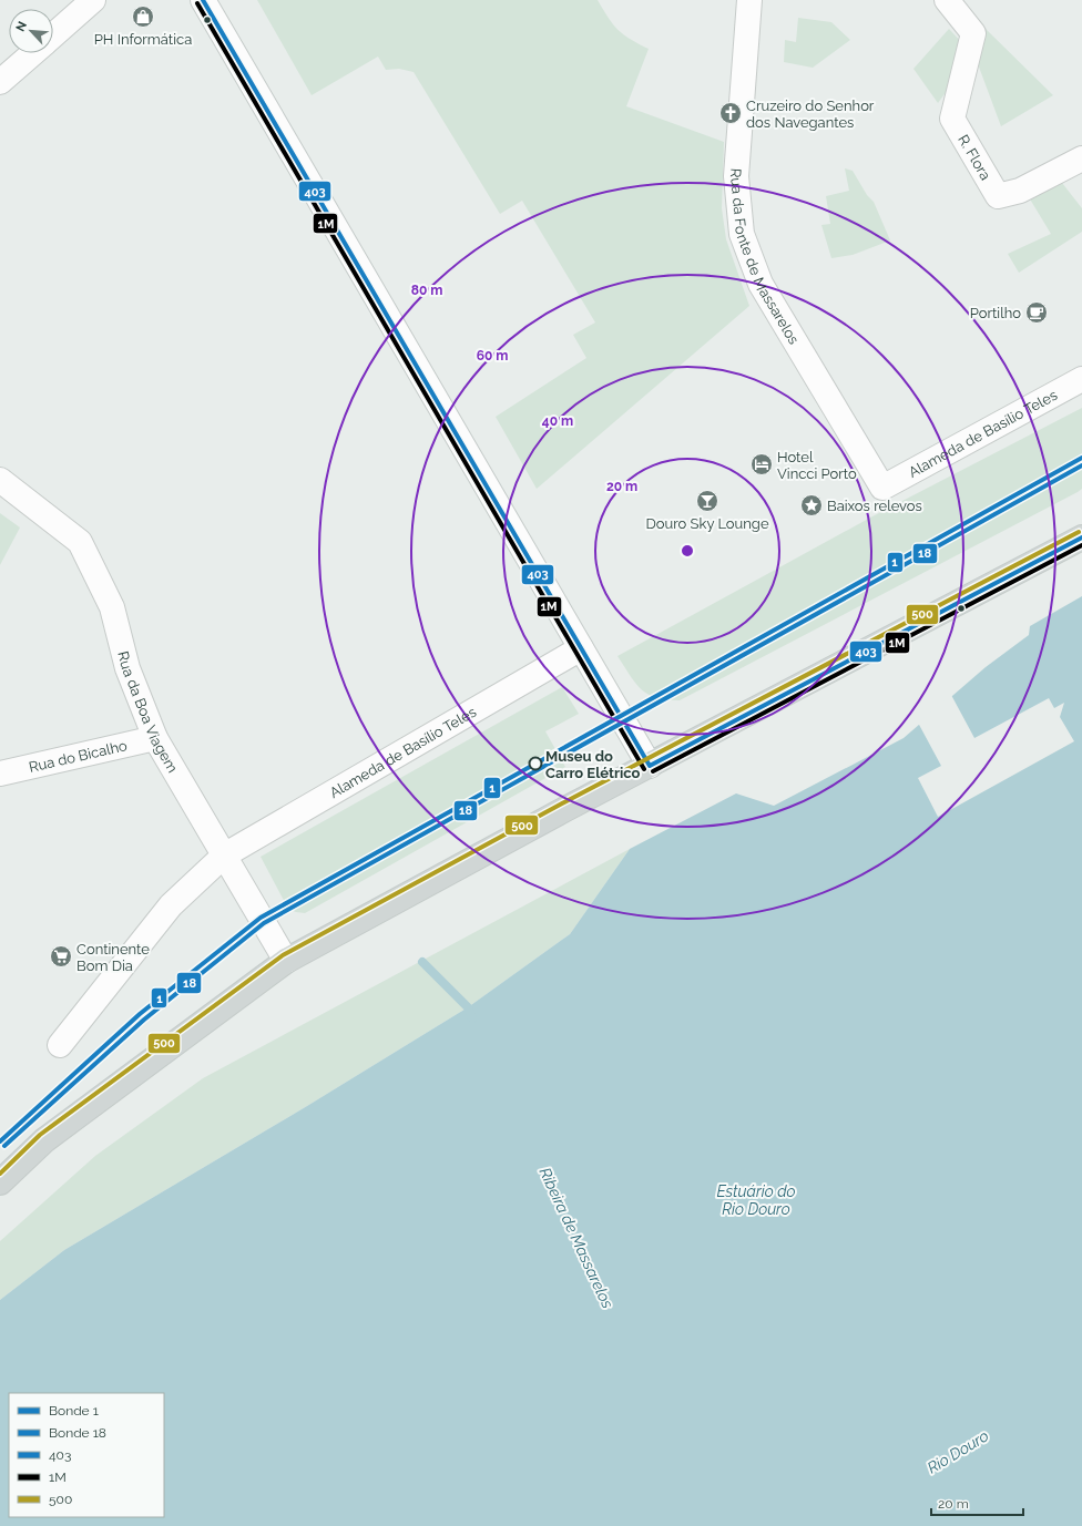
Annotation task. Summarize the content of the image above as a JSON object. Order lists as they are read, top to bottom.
{
  "streets": {
    "street": [
      "R. Flora",
      "Rua da Fonte de Massarelos",
      "Alameda de Basílio Teles",
      "Rua da Boa Viagem",
      "Rua do Bicalho"
    ]
  },
  "crossings": [
    ["Rua da Fonte de Massarelos", "Alameda de Basílio Teles"],
    ["Alameda de Basílio Teles", "Rua da Boa Viagem"],
    ["Rua da Boa Viagem", "Rua do Bicalho"]
  ],
  "water": ["Estuário do Rio Douro", "Ribeira de Massarelos", "Rio Douro"],
  "places": {
    "shop": ["PH Informática"],
    "church": ["Cruzeiro do Senhor dos Navegantes"],
    "cafe": ["Portilho"],
    "hotel": ["Hotel Vincci Porto"],
    "bar": ["Douro Sky Lounge"],
    "place": ["Baixos relevos"],
    "other": ["Museu do Carro Elétrico"],
    "supermarket": ["Continente Bom Dia"]
  },
  "lines": [
    "transit line 403",
    "transit line 1M",
    "tram line 1",
    "tram line 18",
    "transit line 500"
  ],
  "legend": [
    "Bonde 1",
    "Bonde 18",
    "403",
    "1M",
    "500"
  ],
  "scale_bar": "20 m",
  "north": "top left",
  "rings": [
    "80 m",
    "60 m",
    "40 m",
    "20 m"
  ]
}
